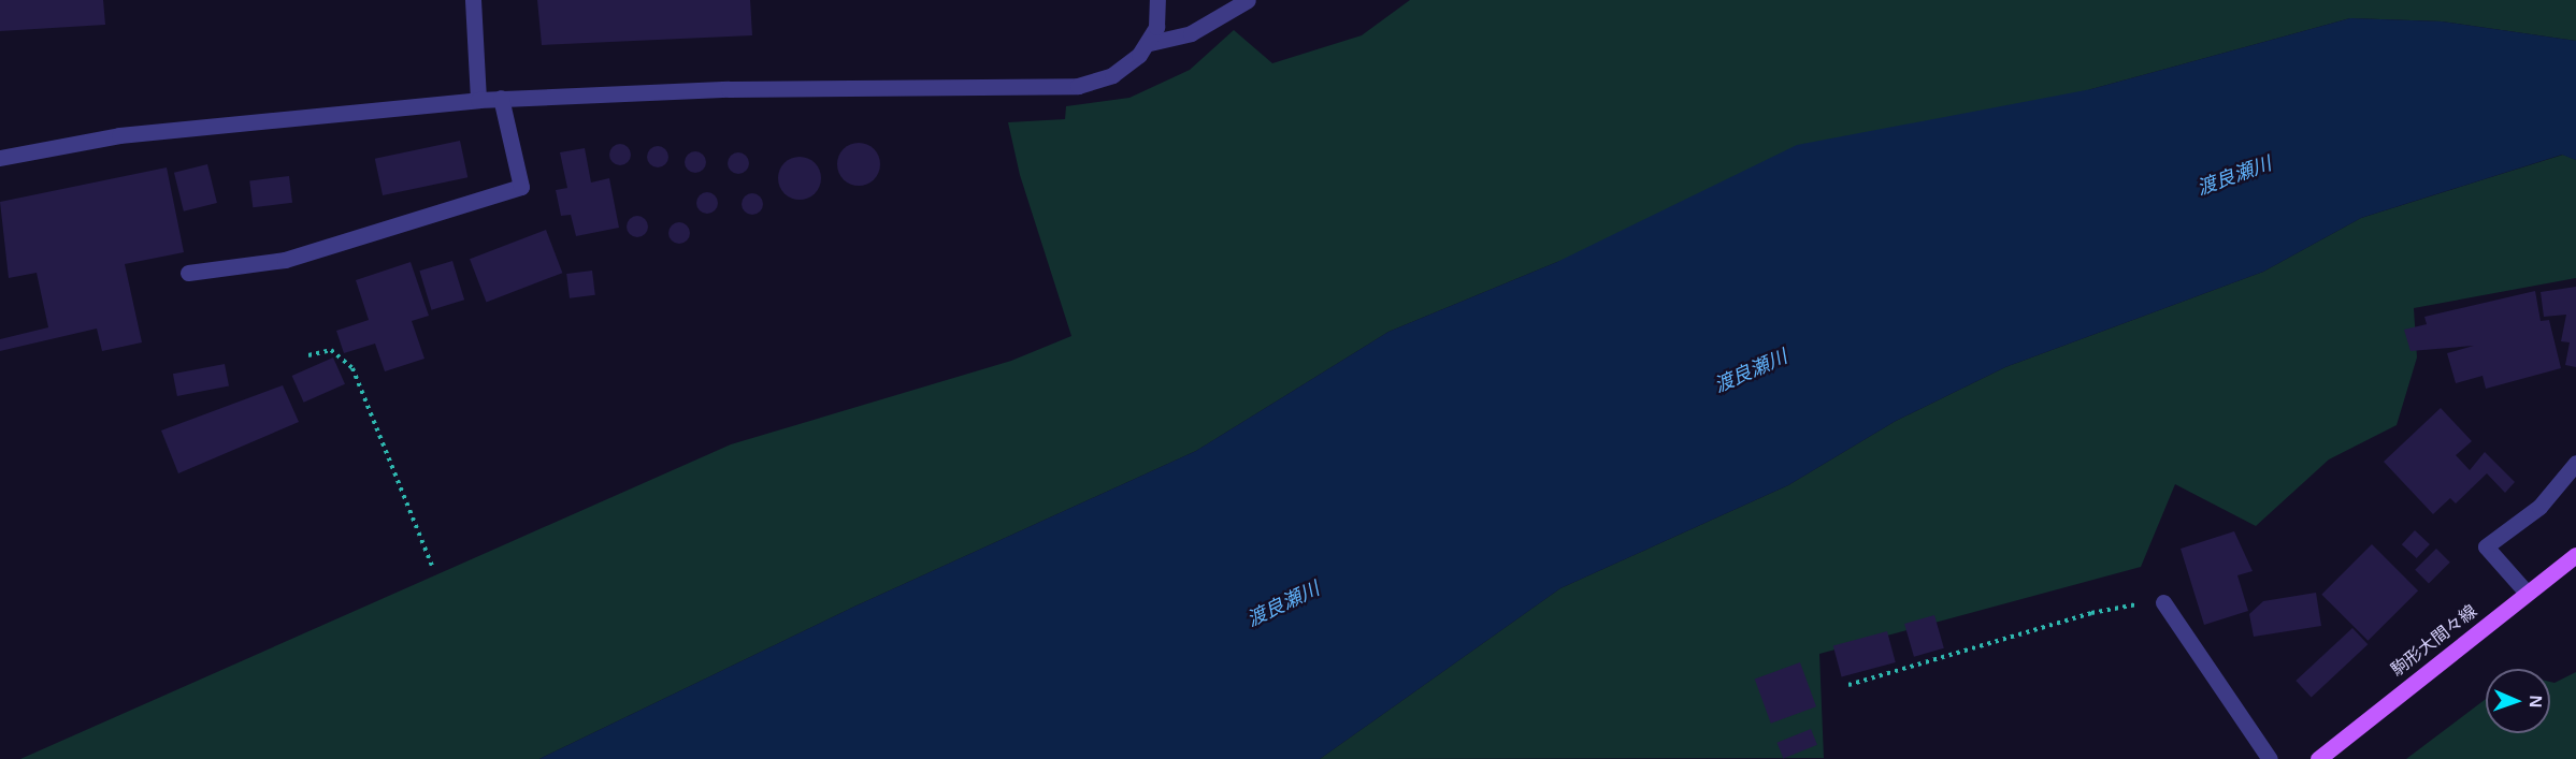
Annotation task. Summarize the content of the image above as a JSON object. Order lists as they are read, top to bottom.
{
  "streets": {
    "main road": ["駒形大間々線"]
  },
  "water": ["渡良瀬川"],
  "north": "right"
}
